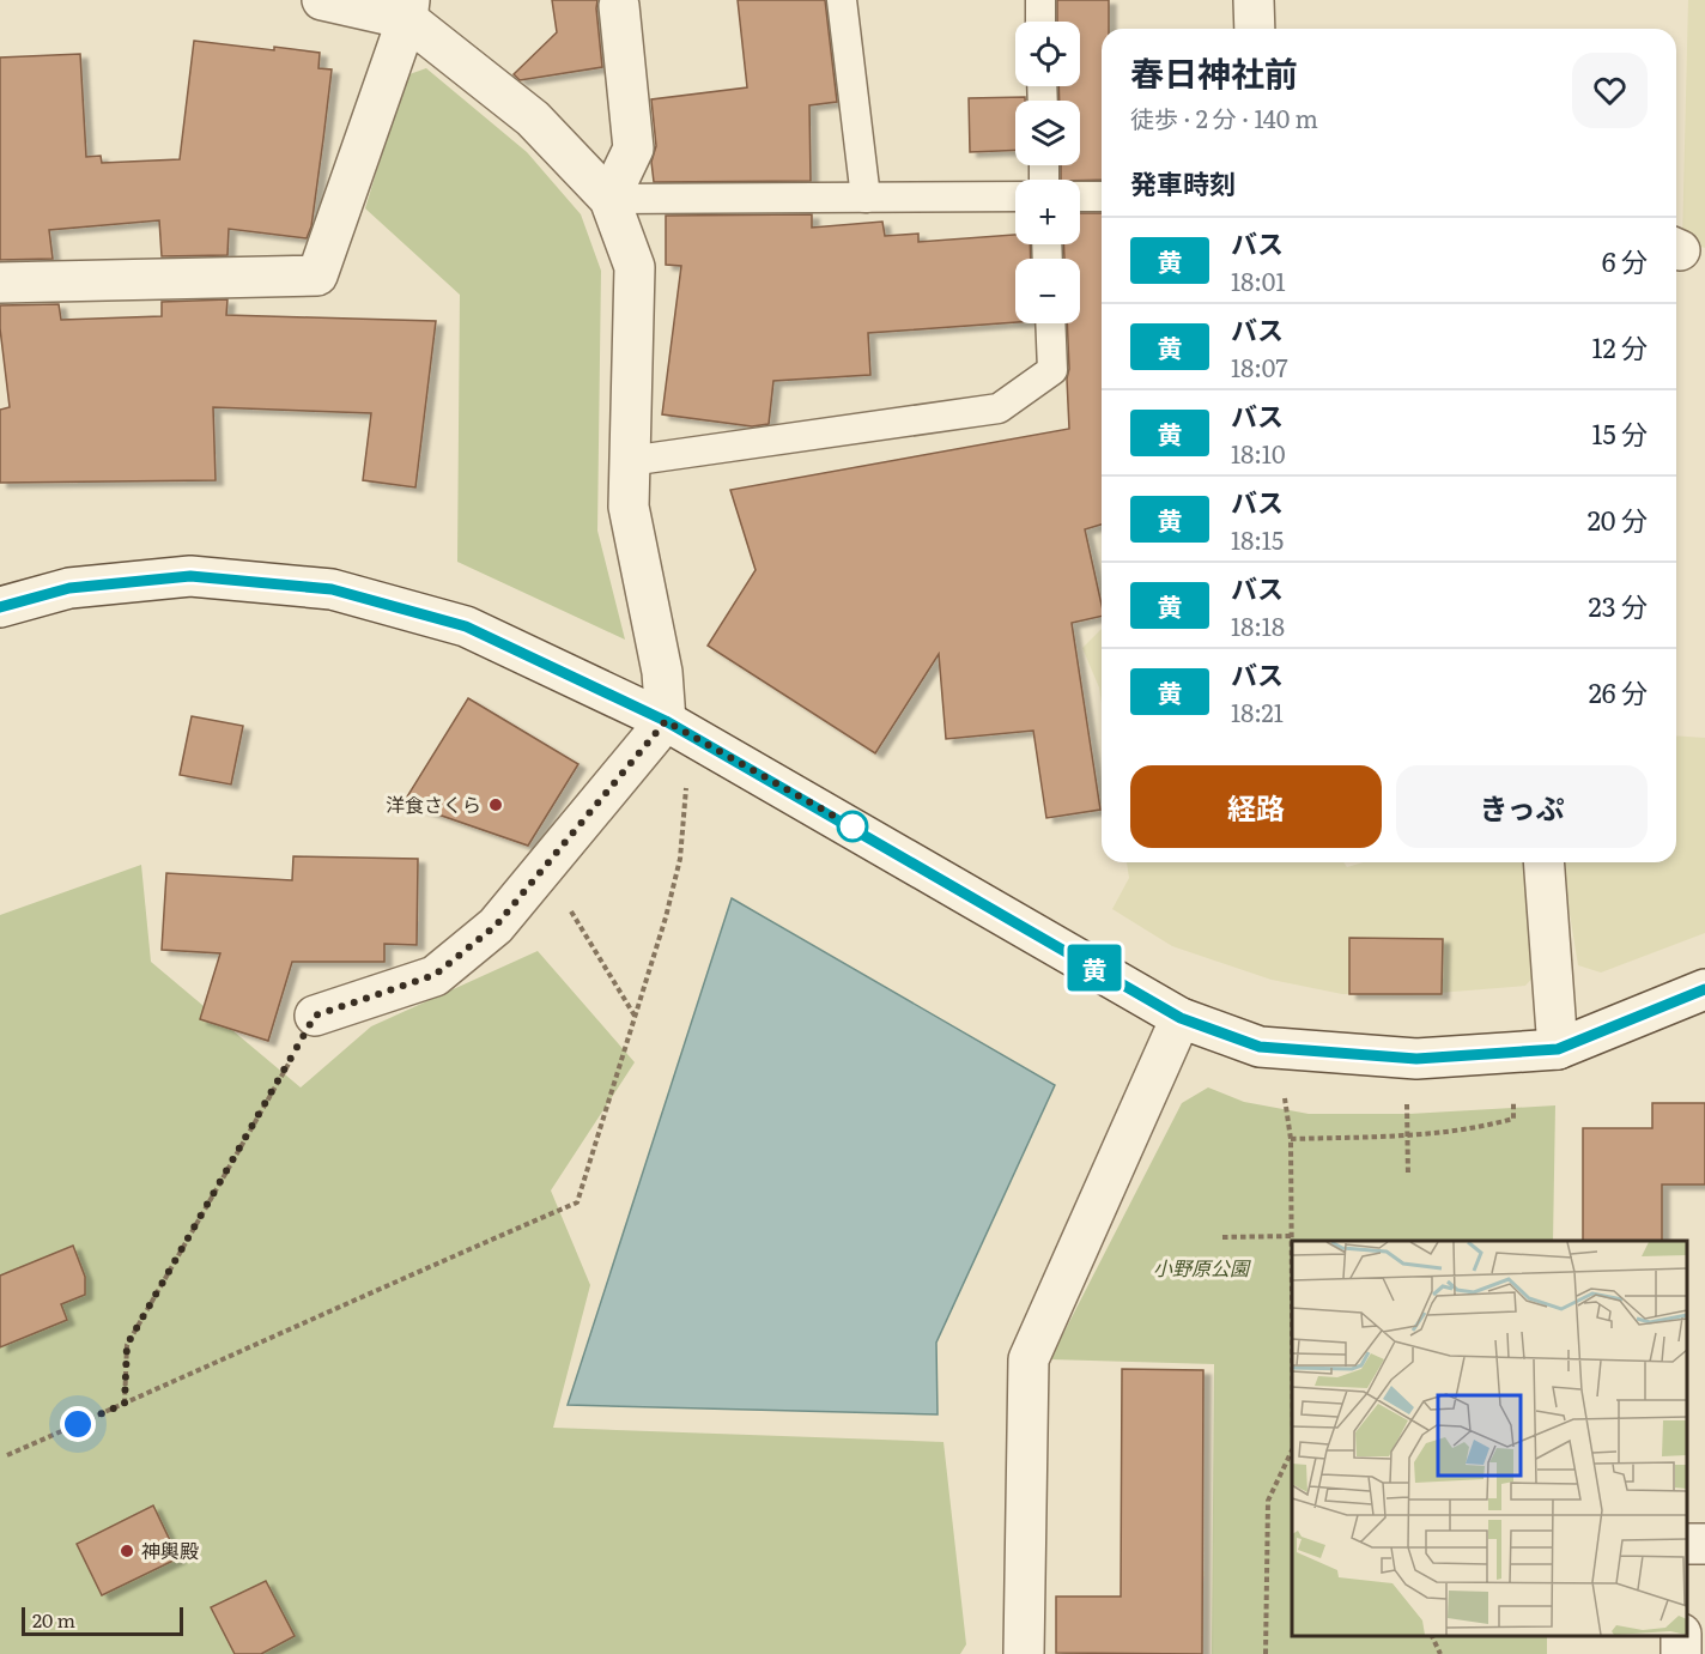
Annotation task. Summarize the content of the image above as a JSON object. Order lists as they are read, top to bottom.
{
  "parks": ["小野原公園"],
  "places": ["洋食さくら", "神輿殿"],
  "lines": ["bus line 黄"],
  "scale_bar": "20 m",
  "page": {
    "on_map": "黄",
    "map_buttons": ["+", "−"],
    "heading": [
      ["春日神社前", "徒歩 · 2 分 · 140 m"],
      "発車時刻"
    ],
    "list": [
      {
        "mark": "黄",
        "name": "バス",
        "note": "18:01",
        "value": "6 分"
      },
      {
        "mark": "黄",
        "name": "バス",
        "note": "18:07",
        "value": "12 分"
      },
      {
        "mark": "黄",
        "name": "バス",
        "note": "18:10",
        "value": "15 分"
      },
      {
        "mark": "黄",
        "name": "バス",
        "note": "18:15",
        "value": "20 分"
      },
      {
        "mark": "黄",
        "name": "バス",
        "note": "18:18",
        "value": "23 分"
      },
      {
        "mark": "黄",
        "name": "バス",
        "note": "18:21",
        "value": "26 分"
      }
    ],
    "buttons": ["経路", "きっぷ"],
    "scale": "20 m"
  }
}
